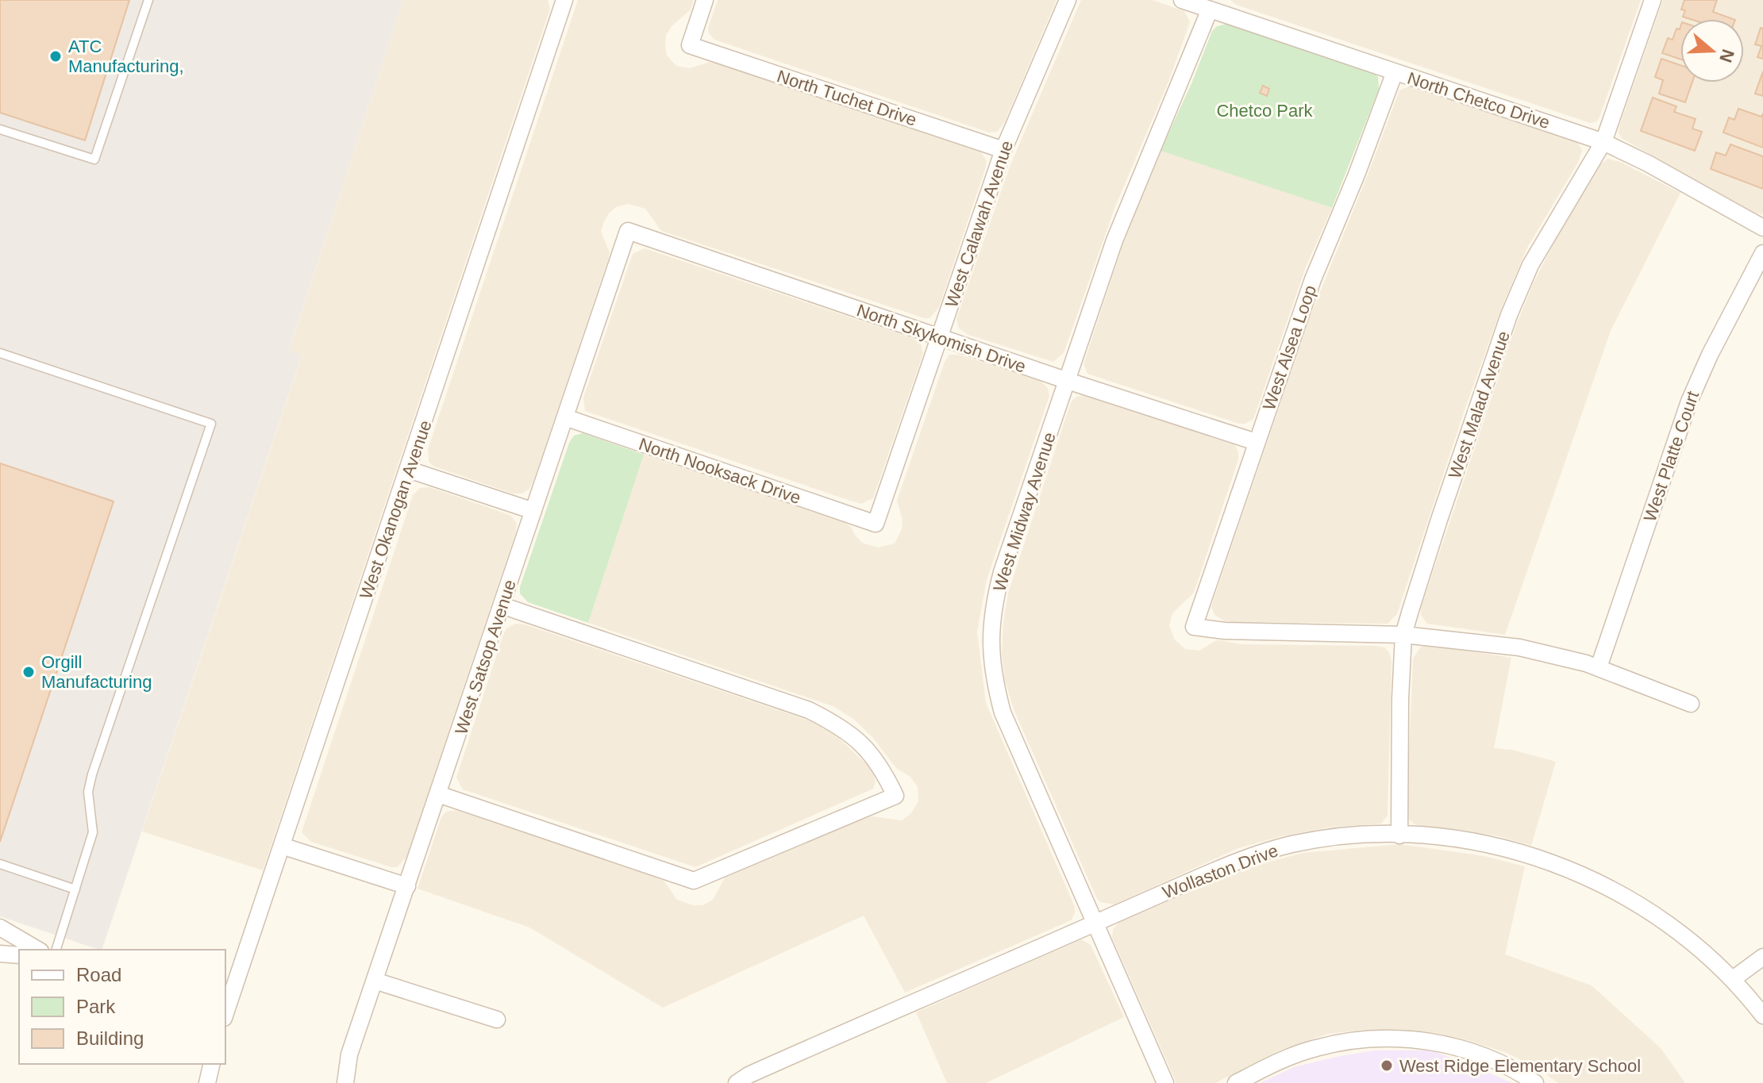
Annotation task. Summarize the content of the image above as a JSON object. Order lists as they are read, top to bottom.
{
  "streets": {
    "street": [
      "North Tuchet Drive",
      "North Chetco Drive",
      "West Calawah Avenue",
      "North Skykomish Drive",
      "West Alsea Loop",
      "West Malad Avenue",
      "West Platte Court",
      "North Nooksack Drive",
      "West Okanogan Avenue",
      "West Midway Avenue",
      "West Satsop Avenue",
      "Wollaston Drive"
    ]
  },
  "crossings": [
    ["North Tuchet Drive", "West Calawah Avenue"],
    ["North Chetco Drive", "West Alsea Loop"],
    ["North Chetco Drive", "West Malad Avenue"],
    ["North Chetco Drive", "West Midway Avenue"],
    ["West Calawah Avenue", "North Skykomish Drive"],
    ["West Calawah Avenue", "North Nooksack Drive"],
    ["North Skykomish Drive", "West Alsea Loop"],
    ["North Skykomish Drive", "West Midway Avenue"],
    ["North Skykomish Drive", "West Satsop Avenue"],
    ["West Alsea Loop", "West Malad Avenue"],
    ["West Malad Avenue", "Wollaston Drive"],
    ["North Nooksack Drive", "West Satsop Avenue"],
    ["West Midway Avenue", "Wollaston Drive"]
  ],
  "parks": ["Chetco Park"],
  "places": ["ATC Manufacturing,", "Orgill Manufacturing", "West Ridge Elementary School"],
  "legend": ["Road", "Park", "Building"],
  "north": "right"
}
